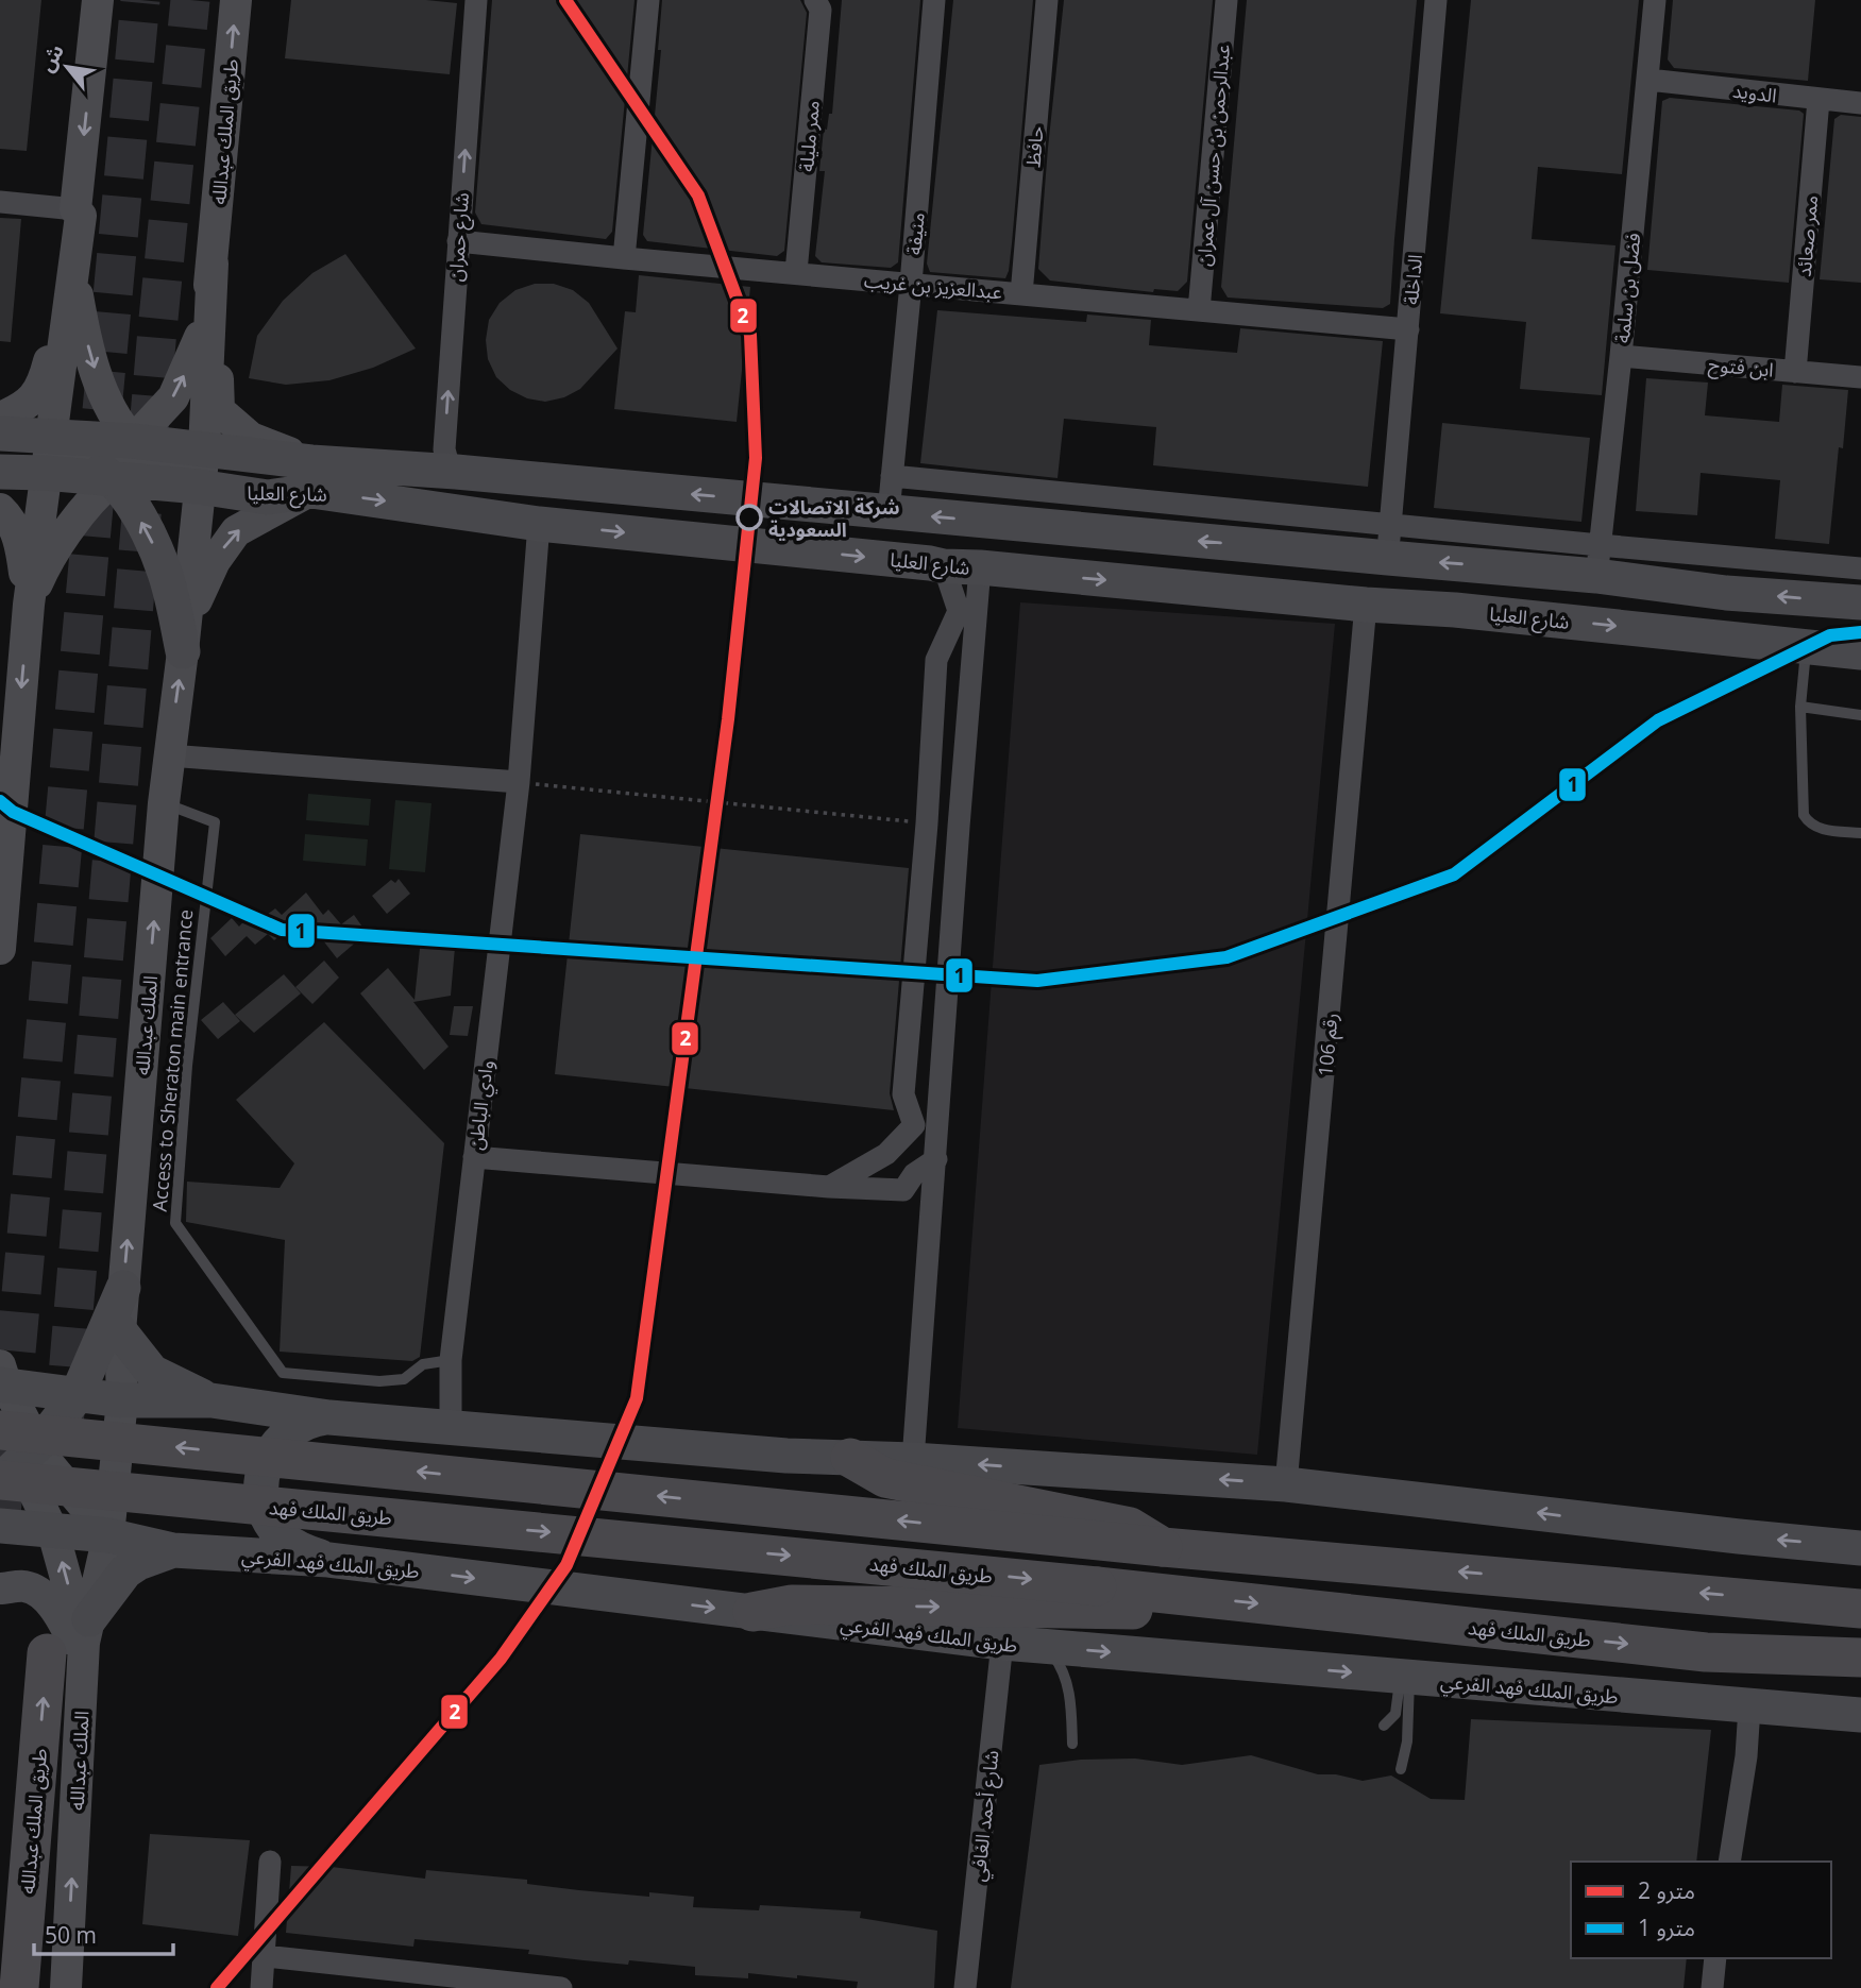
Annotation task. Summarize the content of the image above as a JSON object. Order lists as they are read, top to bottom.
{
  "streets": {
    "highway": ["طريق الملك عبدالله", "طريق الملك فهد"],
    "main road": ["شارع العليا", "الملك عبدالله", "طريق الملك فهد الفرعي"],
    "street": [
      "الدويد",
      "ممر مليلة",
      "حافظ",
      "عبدالرحمن بن حسن آل عمران",
      "منيفة",
      "ممر صعائد",
      "شارع حمران",
      "الداخلة",
      "عبدالعزيز بن غريب",
      "فضل بن سلمة",
      "ابن فتوح",
      "رقم 106",
      "وادي الباطن",
      "شارع أحمد الغافي"
    ],
    "lane": ["Access to Sheraton main entrance"]
  },
  "crossings": [
    ["الدويد", "ممر صعائد"],
    ["الدويد", "فضل بن سلمة"],
    ["ممر مليلة", "عبدالعزيز بن غريب"],
    ["حافظ", "عبدالعزيز بن غريب"],
    ["عبدالرحمن بن حسن آل عمران", "عبدالعزيز بن غريب"],
    ["منيفة", "عبدالعزيز بن غريب"],
    ["منيفة", "شارع العليا"],
    ["ممر صعائد", "ابن فتوح"],
    ["شارع حمران", "عبدالعزيز بن غريب"],
    ["شارع حمران", "شارع العليا"],
    ["الداخلة", "عبدالعزيز بن غريب"],
    ["الداخلة", "شارع العليا"],
    ["فضل بن سلمة", "ابن فتوح"],
    ["فضل بن سلمة", "شارع العليا"],
    ["شارع العليا", "رقم 106"],
    ["شارع العليا", "وادي الباطن"],
    ["الملك عبدالله", "Access to Sheraton main entrance"],
    ["الملك عبدالله", "طريق الملك فهد الفرعي"],
    ["Access to Sheraton main entrance", "وادي الباطن"],
    ["طريق الملك فهد الفرعي", "شارع أحمد الغافي"]
  ],
  "one_way": ["الملك عبدالله"],
  "places": ["شركة الاتصالات السعودية"],
  "lines": ["metro line 2", "metro line 1"],
  "legend": ["مترو 2", "مترو 1"],
  "scale_bar": "50 m",
  "north": "top left"
}
